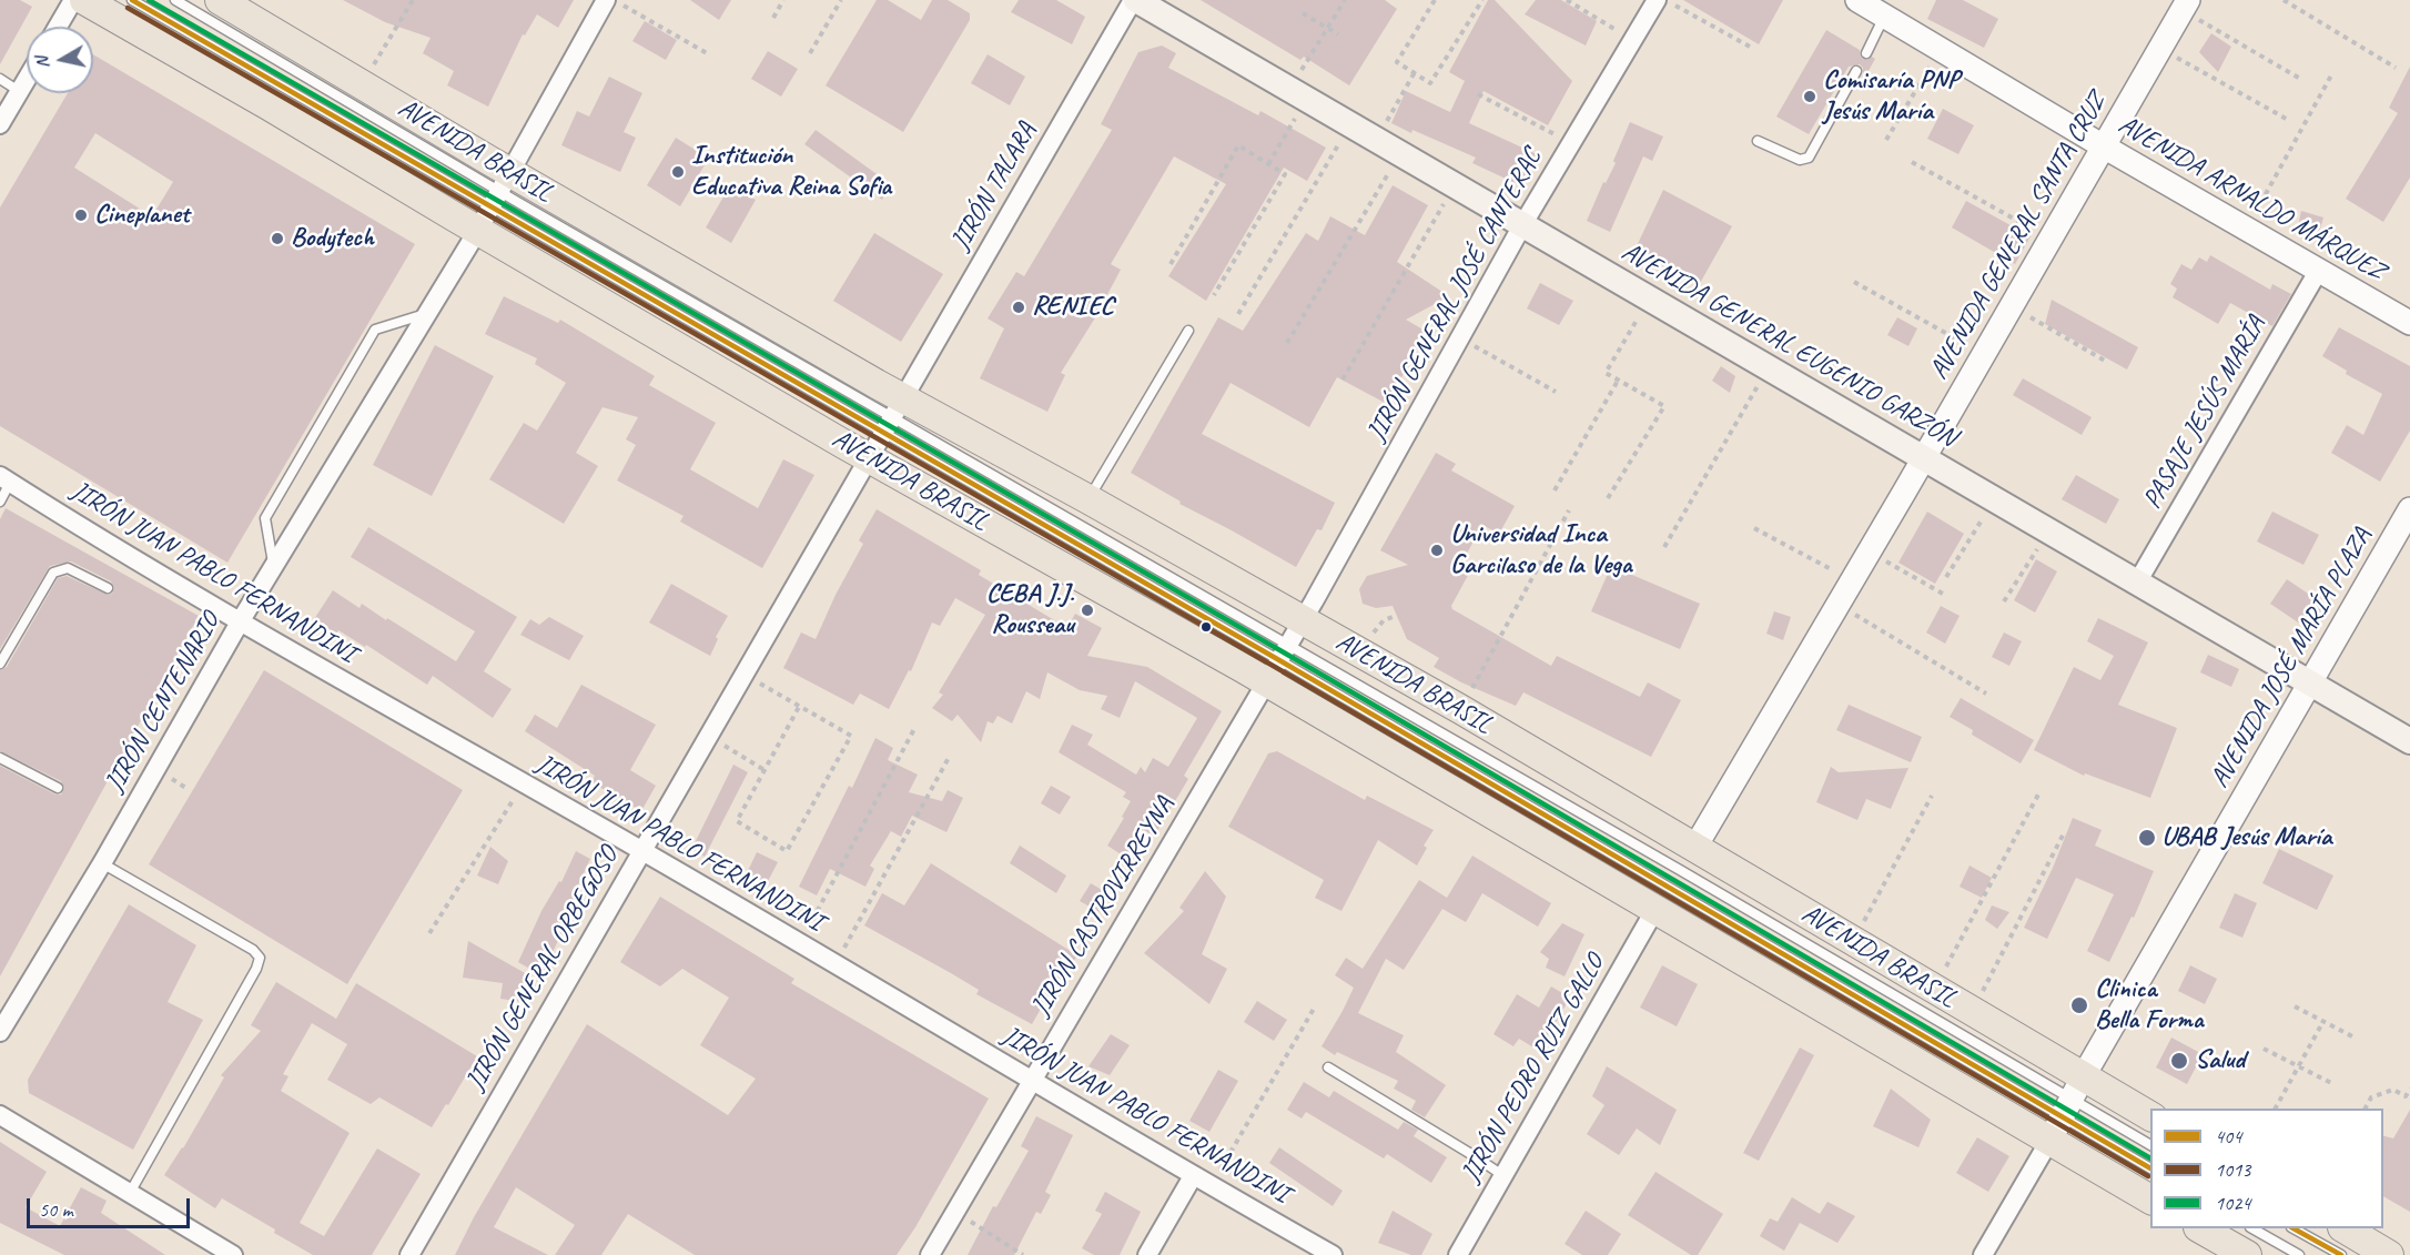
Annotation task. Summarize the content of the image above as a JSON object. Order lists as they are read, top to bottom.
{
  "streets": {
    "main road": ["AVENIDA BRASIL", "AVENIDA GENERAL EUGENIO GARZÓN"],
    "street": [
      "JIRÓN TALARA",
      "AVENIDA ARNALDO MÁRQUEZ",
      "AVENIDA GENERAL SANTA CRUZ",
      "JIRÓN GENERAL JOSÉ CANTERAC",
      "PASAJE JESÚS MARÍA",
      "JIRÓN JUAN PABLO FERNANDINI",
      "AVENIDA JOSÉ MARÍA PLAZA",
      "JIRÓN CENTENARIO",
      "JIRÓN CASTROVIRREYNA",
      "JIRÓN GENERAL ORBEGOSO",
      "JIRÓN PEDRO RUIZ GALLO"
    ]
  },
  "crossings": [
    ["AVENIDA BRASIL", "JIRÓN TALARA"],
    ["AVENIDA BRASIL", "AVENIDA GENERAL SANTA CRUZ"],
    ["AVENIDA BRASIL", "JIRÓN GENERAL JOSÉ CANTERAC"],
    ["AVENIDA BRASIL", "AVENIDA JOSÉ MARÍA PLAZA"],
    ["AVENIDA BRASIL", "JIRÓN CENTENARIO"],
    ["AVENIDA BRASIL", "JIRÓN CASTROVIRREYNA"],
    ["AVENIDA BRASIL", "JIRÓN GENERAL ORBEGOSO"],
    ["AVENIDA BRASIL", "JIRÓN PEDRO RUIZ GALLO"],
    ["JIRÓN TALARA", "AVENIDA GENERAL EUGENIO GARZÓN"],
    ["JIRÓN TALARA", "JIRÓN GENERAL ORBEGOSO"],
    ["AVENIDA ARNALDO MÁRQUEZ", "AVENIDA GENERAL SANTA CRUZ"],
    ["AVENIDA ARNALDO MÁRQUEZ", "PASAJE JESÚS MARÍA"],
    ["AVENIDA GENERAL SANTA CRUZ", "AVENIDA GENERAL EUGENIO GARZÓN"],
    ["JIRÓN GENERAL JOSÉ CANTERAC", "AVENIDA GENERAL EUGENIO GARZÓN"],
    ["JIRÓN GENERAL JOSÉ CANTERAC", "JIRÓN CASTROVIRREYNA"],
    ["AVENIDA GENERAL EUGENIO GARZÓN", "PASAJE JESÚS MARÍA"],
    ["AVENIDA GENERAL EUGENIO GARZÓN", "AVENIDA JOSÉ MARÍA PLAZA"],
    ["JIRÓN JUAN PABLO FERNANDINI", "JIRÓN CENTENARIO"],
    ["JIRÓN JUAN PABLO FERNANDINI", "JIRÓN CASTROVIRREYNA"],
    ["JIRÓN JUAN PABLO FERNANDINI", "JIRÓN GENERAL ORBEGOSO"]
  ],
  "places": [
    "Comisaría PNP Jesús María",
    "Institución Educativa Reina Sofia",
    "Cineplanet",
    "Bodytech",
    "RENIEC",
    "Universidad Inca Garcilaso de la Vega",
    "CEBA J.J. Rousseau",
    "UBAB Jesús María",
    "Clinica Bella Forma",
    "Salud"
  ],
  "lines": ["transit line 404", "transit line 1024", "transit line 1013"],
  "legend": ["404", "1013", "1024"],
  "scale_bar": "50 m",
  "north": "left"
}
